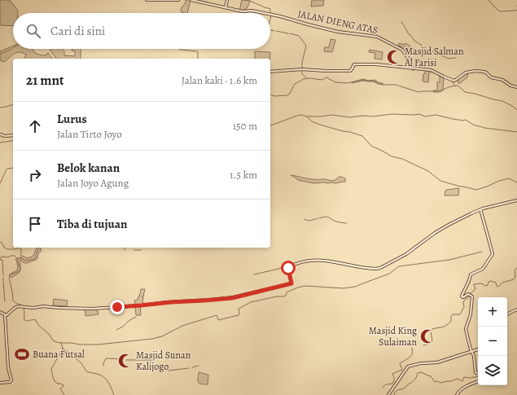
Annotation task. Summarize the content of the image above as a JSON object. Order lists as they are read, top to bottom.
{
  "streets": {
    "street": ["JALAN DIENG ATAS"]
  },
  "places": {
    "mosque": ["Masjid Salman Al Farisi", "Masjid King Sulaiman", "Masjid Sunan Kalijogo"],
    "sports": ["Buana Futsal"]
  },
  "page": {
    "search": "Cari di sini",
    "heading": ["21 mnt", "Jalan kaki · 1.6 km"],
    "list": [
      ["Lurus", "Jalan Tirto Joyo", "150 m"],
      ["Belok kanan", "Jalan Joyo Agung", "1.5 km"],
      "Tiba di tujuan"
    ],
    "map_buttons": ["+", "−"]
  }
}
